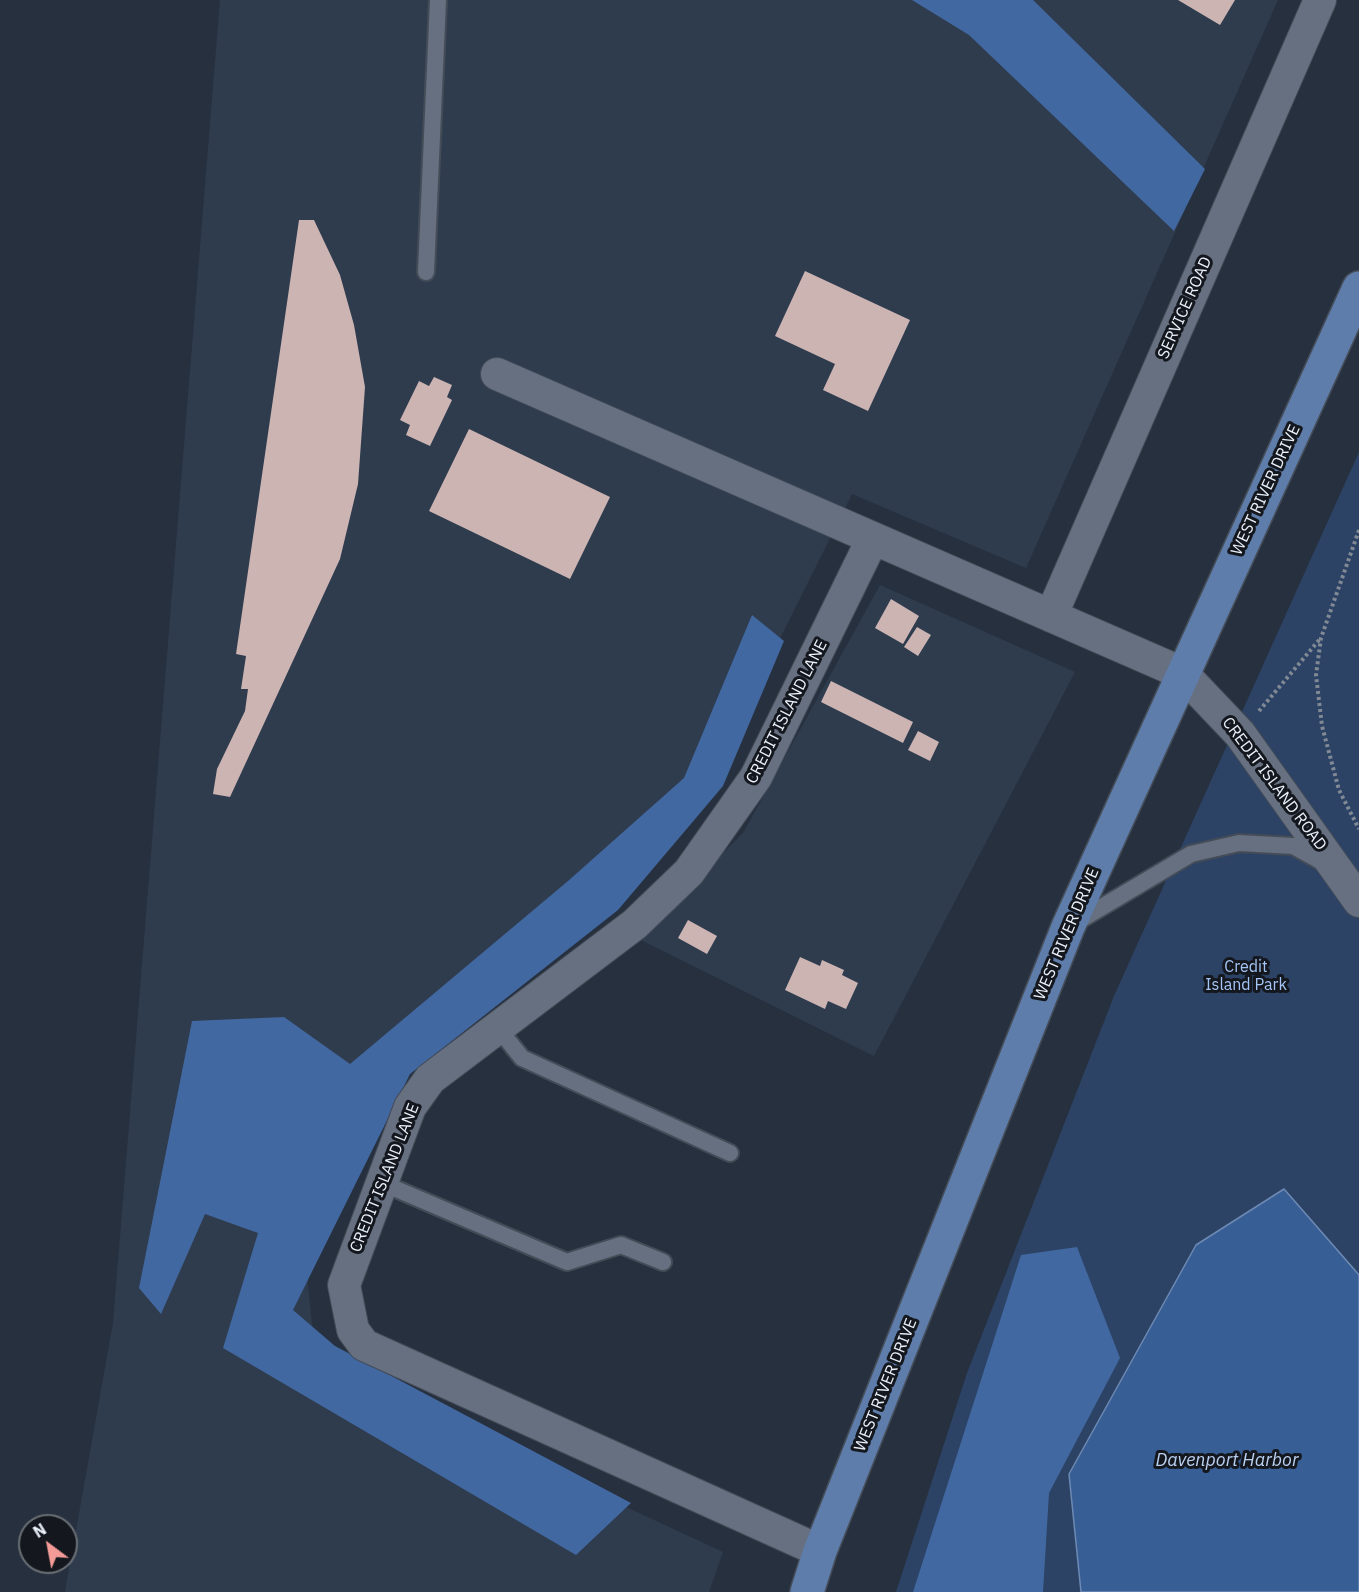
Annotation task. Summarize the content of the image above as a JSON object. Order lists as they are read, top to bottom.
{
  "streets": {
    "main road": ["WEST RIVER DRIVE"],
    "street": ["SERVICE ROAD", "CREDIT ISLAND LANE", "CREDIT ISLAND ROAD"]
  },
  "crossings": [
    ["WEST RIVER DRIVE", "CREDIT ISLAND LANE"],
    ["WEST RIVER DRIVE", "CREDIT ISLAND ROAD"]
  ],
  "water": ["Davenport Harbor"],
  "parks": ["Credit Island Park"],
  "north": "top left"
}
